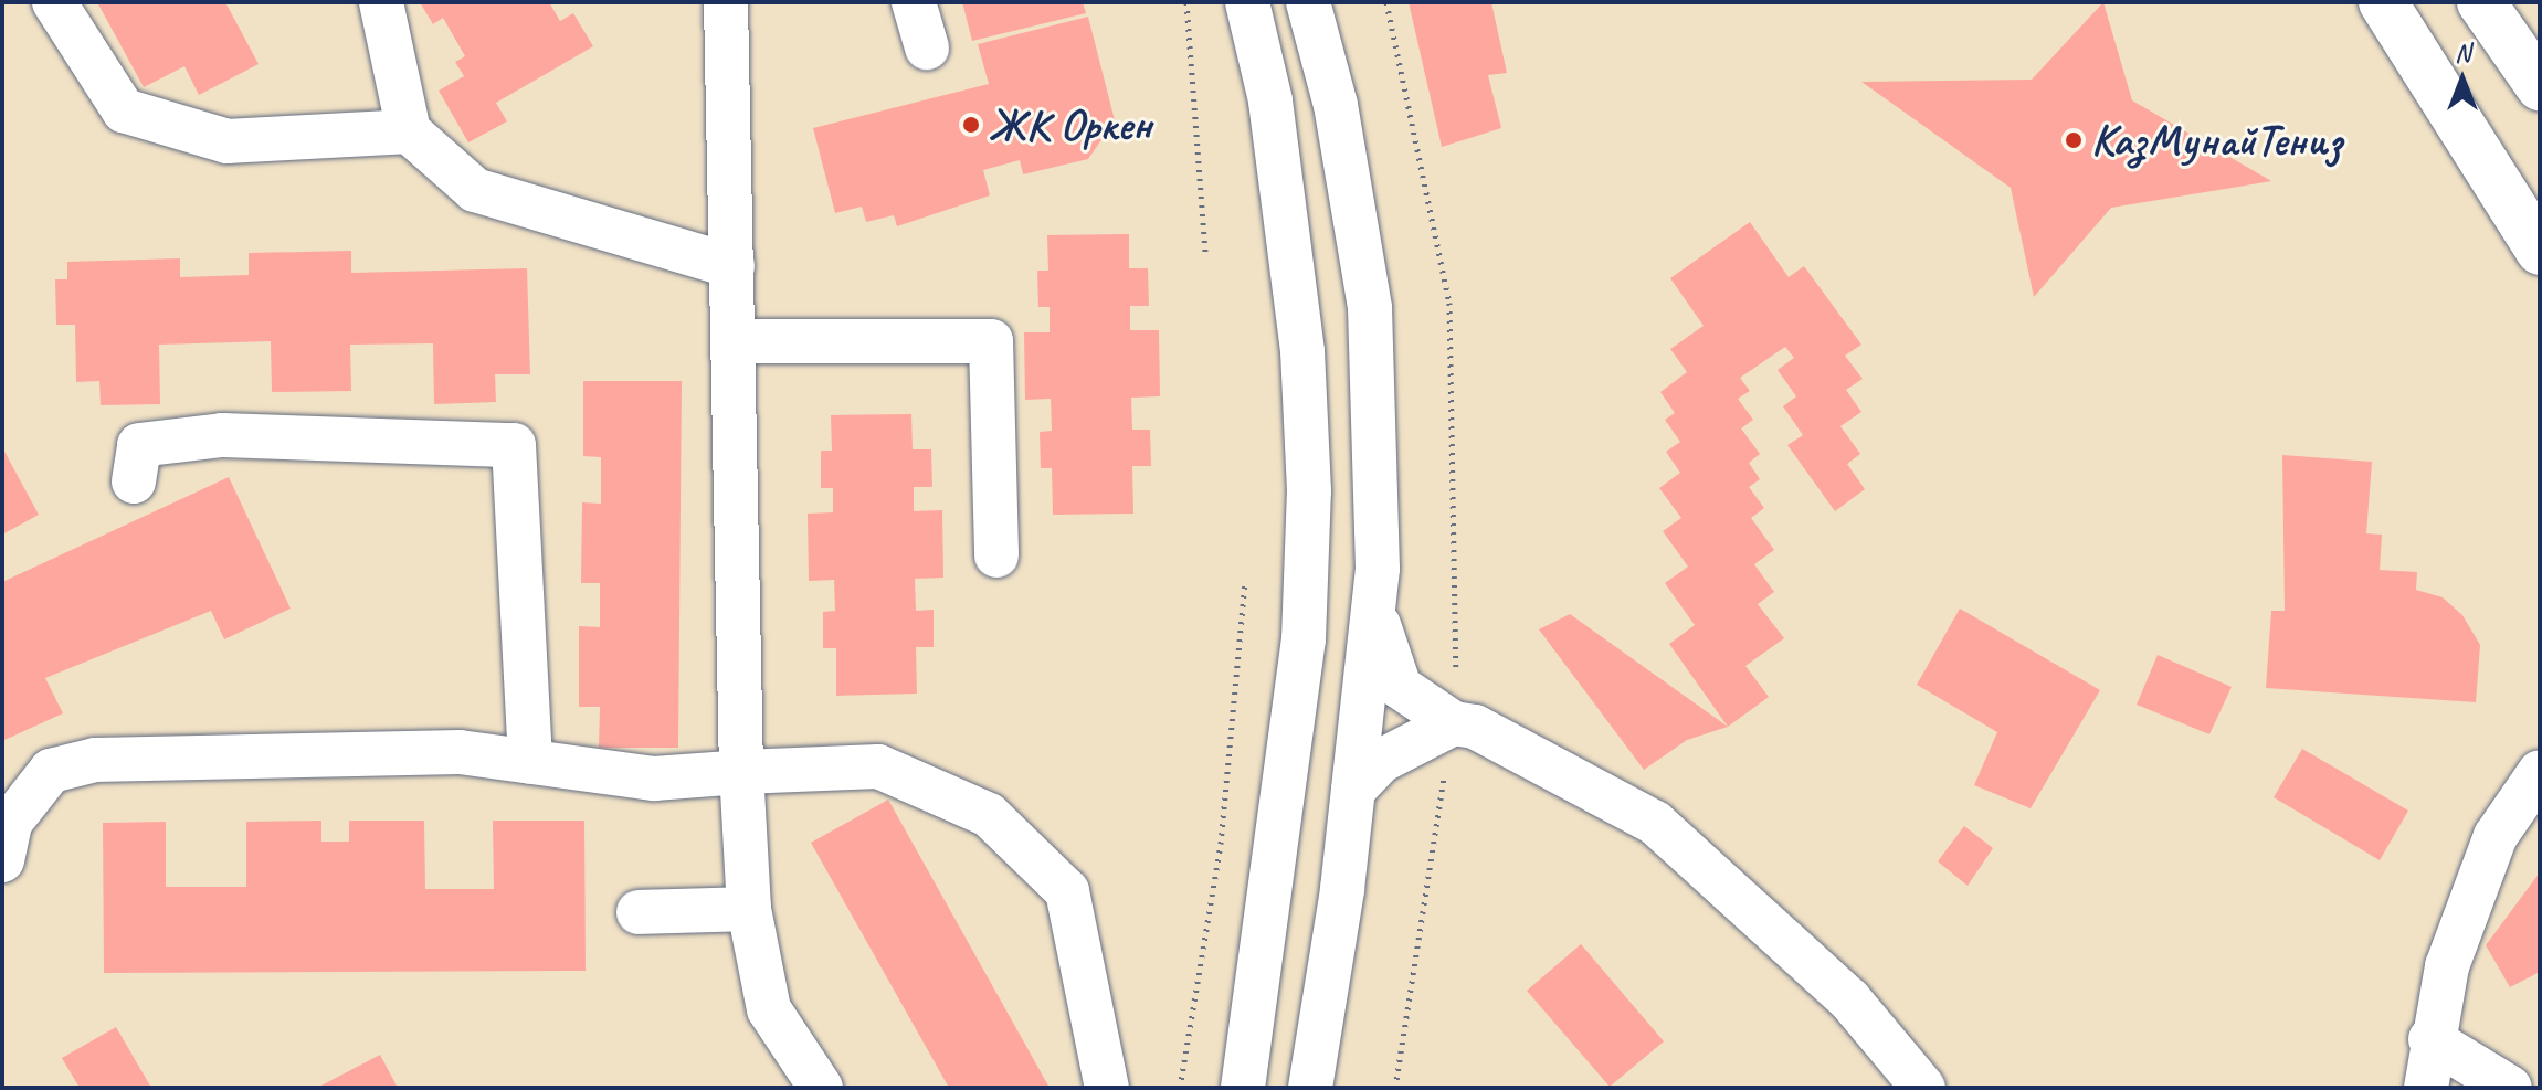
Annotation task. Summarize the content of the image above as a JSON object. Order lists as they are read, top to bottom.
{
  "places": ["ЖК Оркен", "КазМунайТениз"],
  "north": "top"
}
